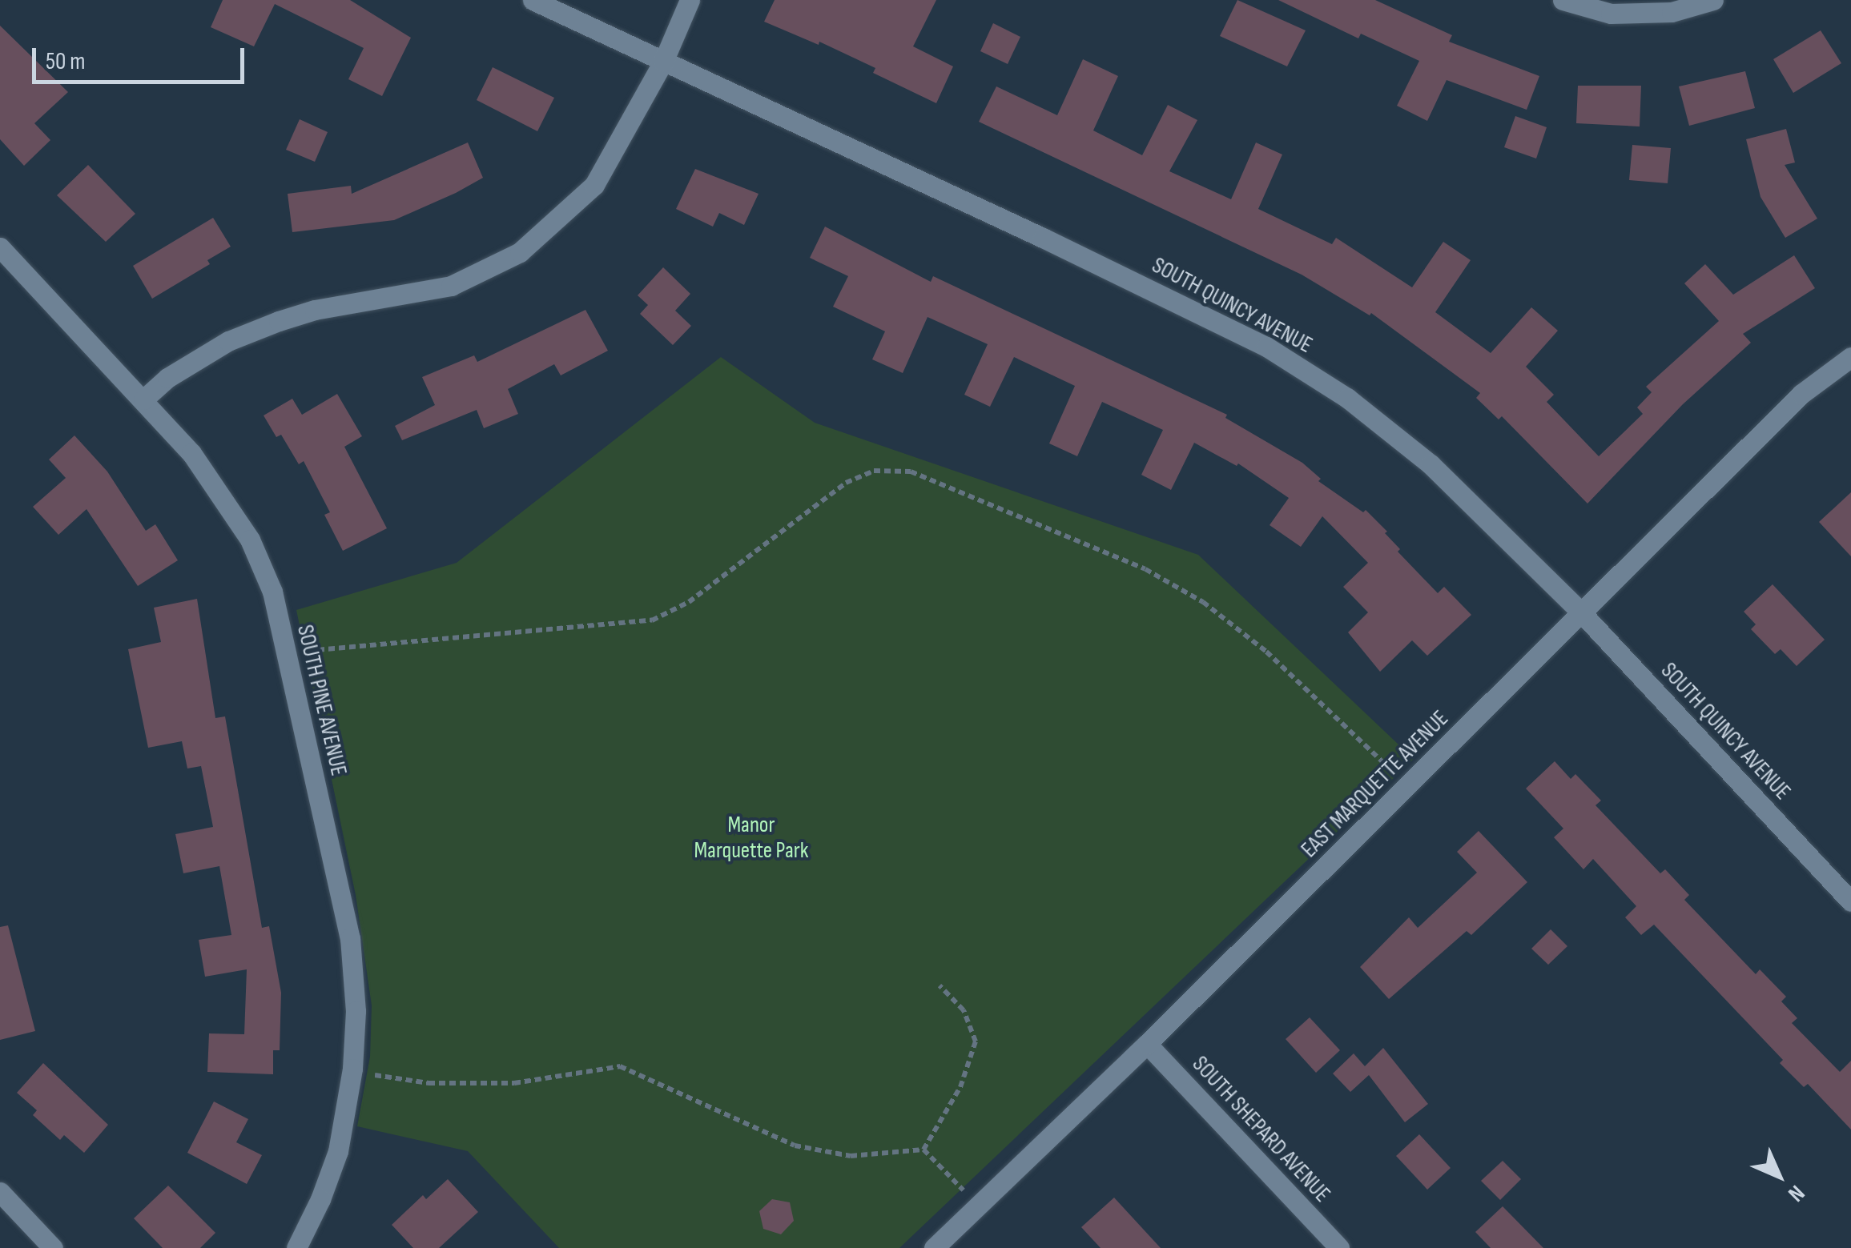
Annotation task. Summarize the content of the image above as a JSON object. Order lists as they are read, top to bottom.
{
  "streets": {
    "street": [
      "SOUTH QUINCY AVENUE",
      "SOUTH PINE AVENUE",
      "EAST MARQUETTE AVENUE",
      "SOUTH SHEPARD AVENUE"
    ]
  },
  "crossings": [
    ["SOUTH QUINCY AVENUE", "EAST MARQUETTE AVENUE"],
    ["EAST MARQUETTE AVENUE", "SOUTH SHEPARD AVENUE"]
  ],
  "parks": ["Manor Marquette Park"],
  "scale_bar": "50 m",
  "north": "bottom right"
}
